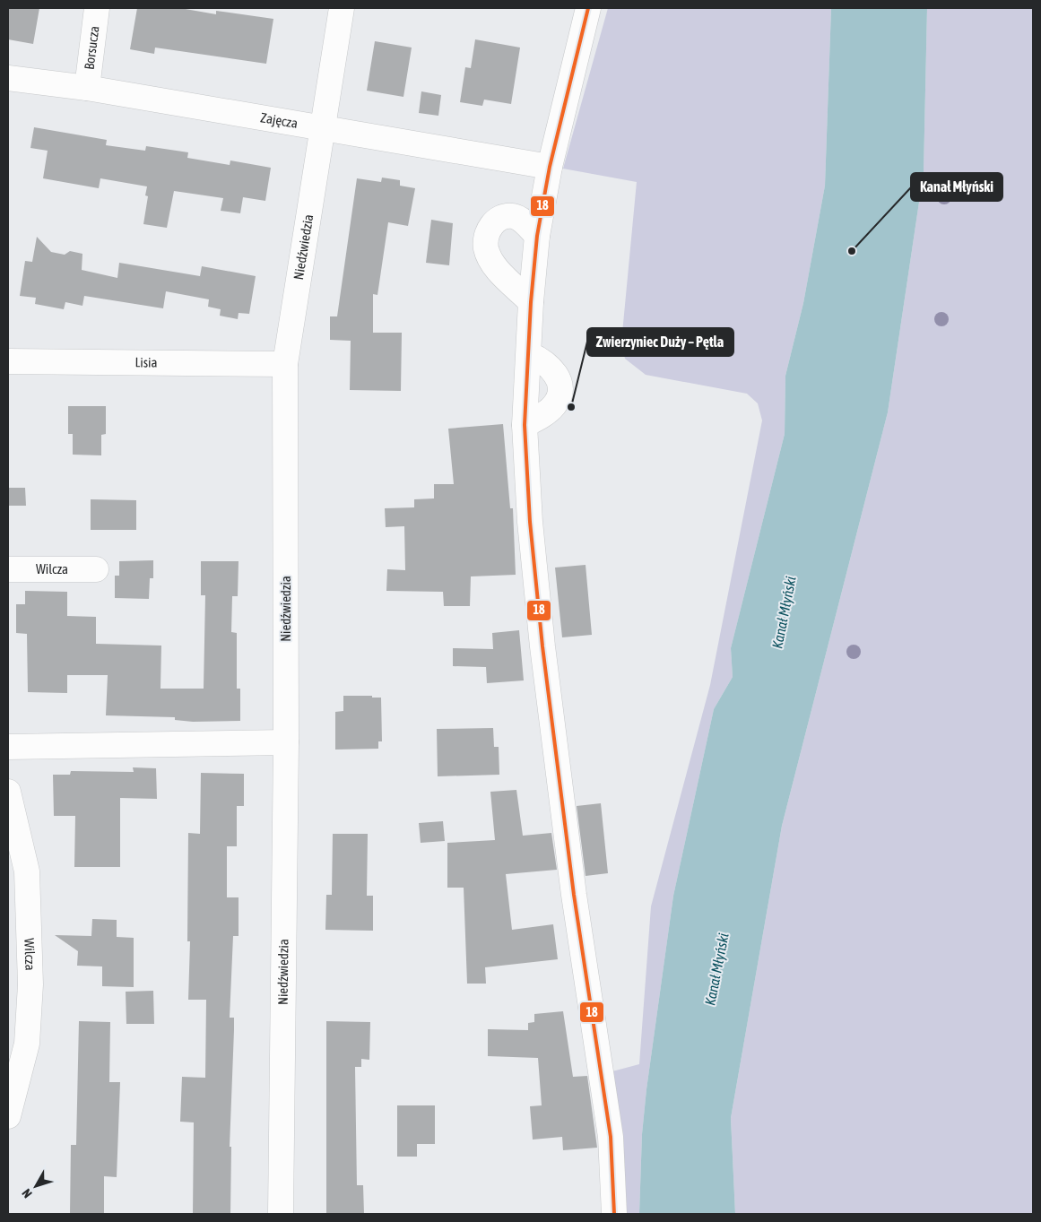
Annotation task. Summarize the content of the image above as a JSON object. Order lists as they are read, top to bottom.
{
  "streets": {
    "street": [
      "Borsucza",
      "Zajęcza",
      "Niedźwiedzia",
      "Lisia",
      "Wilcza"
    ]
  },
  "crossings": [
    ["Borsucza", "Zajęcza"],
    ["Zajęcza", "Niedźwiedzia"],
    ["Niedźwiedzia", "Lisia"]
  ],
  "water": ["Kanał Młyński"],
  "places": ["Kanał Młyński", "Zwierzyniec Duży – Pętla"],
  "lines": ["transit line 18"],
  "north": "bottom left"
}
